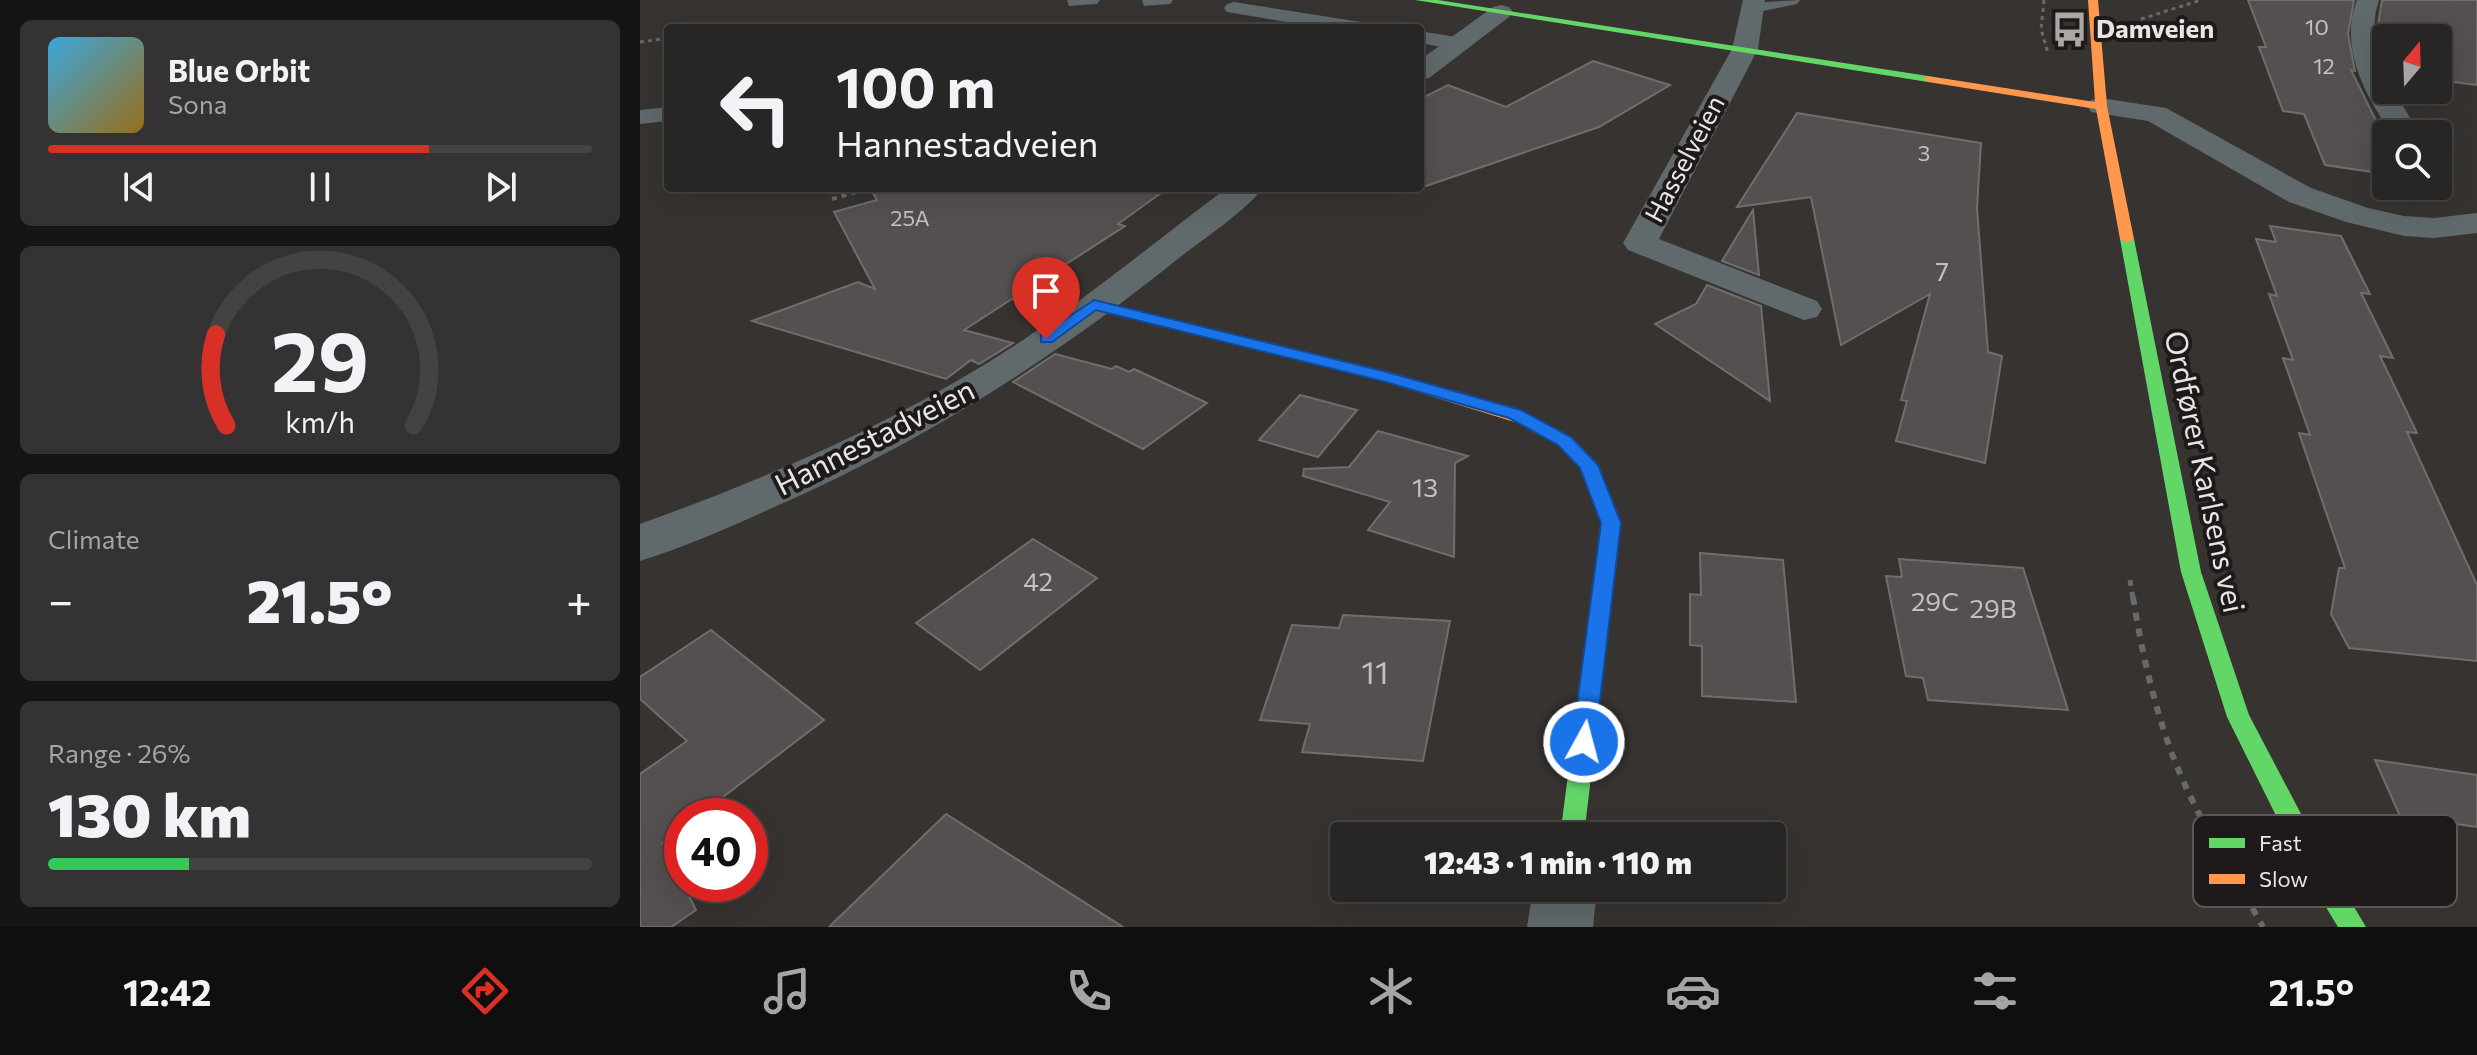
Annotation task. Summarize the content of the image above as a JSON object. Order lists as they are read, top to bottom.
{
  "streets": {
    "street": ["Hasselveien", "Hannestadveien", "Ordfører Karlsens vei"]
  },
  "places": {
    "bus stop": ["Damveien"]
  },
  "house_numbers": [
    "10",
    "12",
    "3",
    "25A",
    "7",
    "13",
    "42",
    "29C",
    "29B",
    "11"
  ],
  "legend": ["Fast", "Slow"],
  "north": "top",
  "page": {
    "turn": ["100 m", "Hannestadveien"],
    "song": ["Blue Orbit", "Sona"],
    "tile": [
      "Climate",
      ["Range · 26%", "130 km"]
    ],
    "heat": ["−", "21.5°", "+"],
    "limit": "40",
    "trip": "12:43 · 1 min · 110 m",
    "tabs": ["12:42", "21.5°"],
    "gauge": ["29", "km/h"]
  }
}
